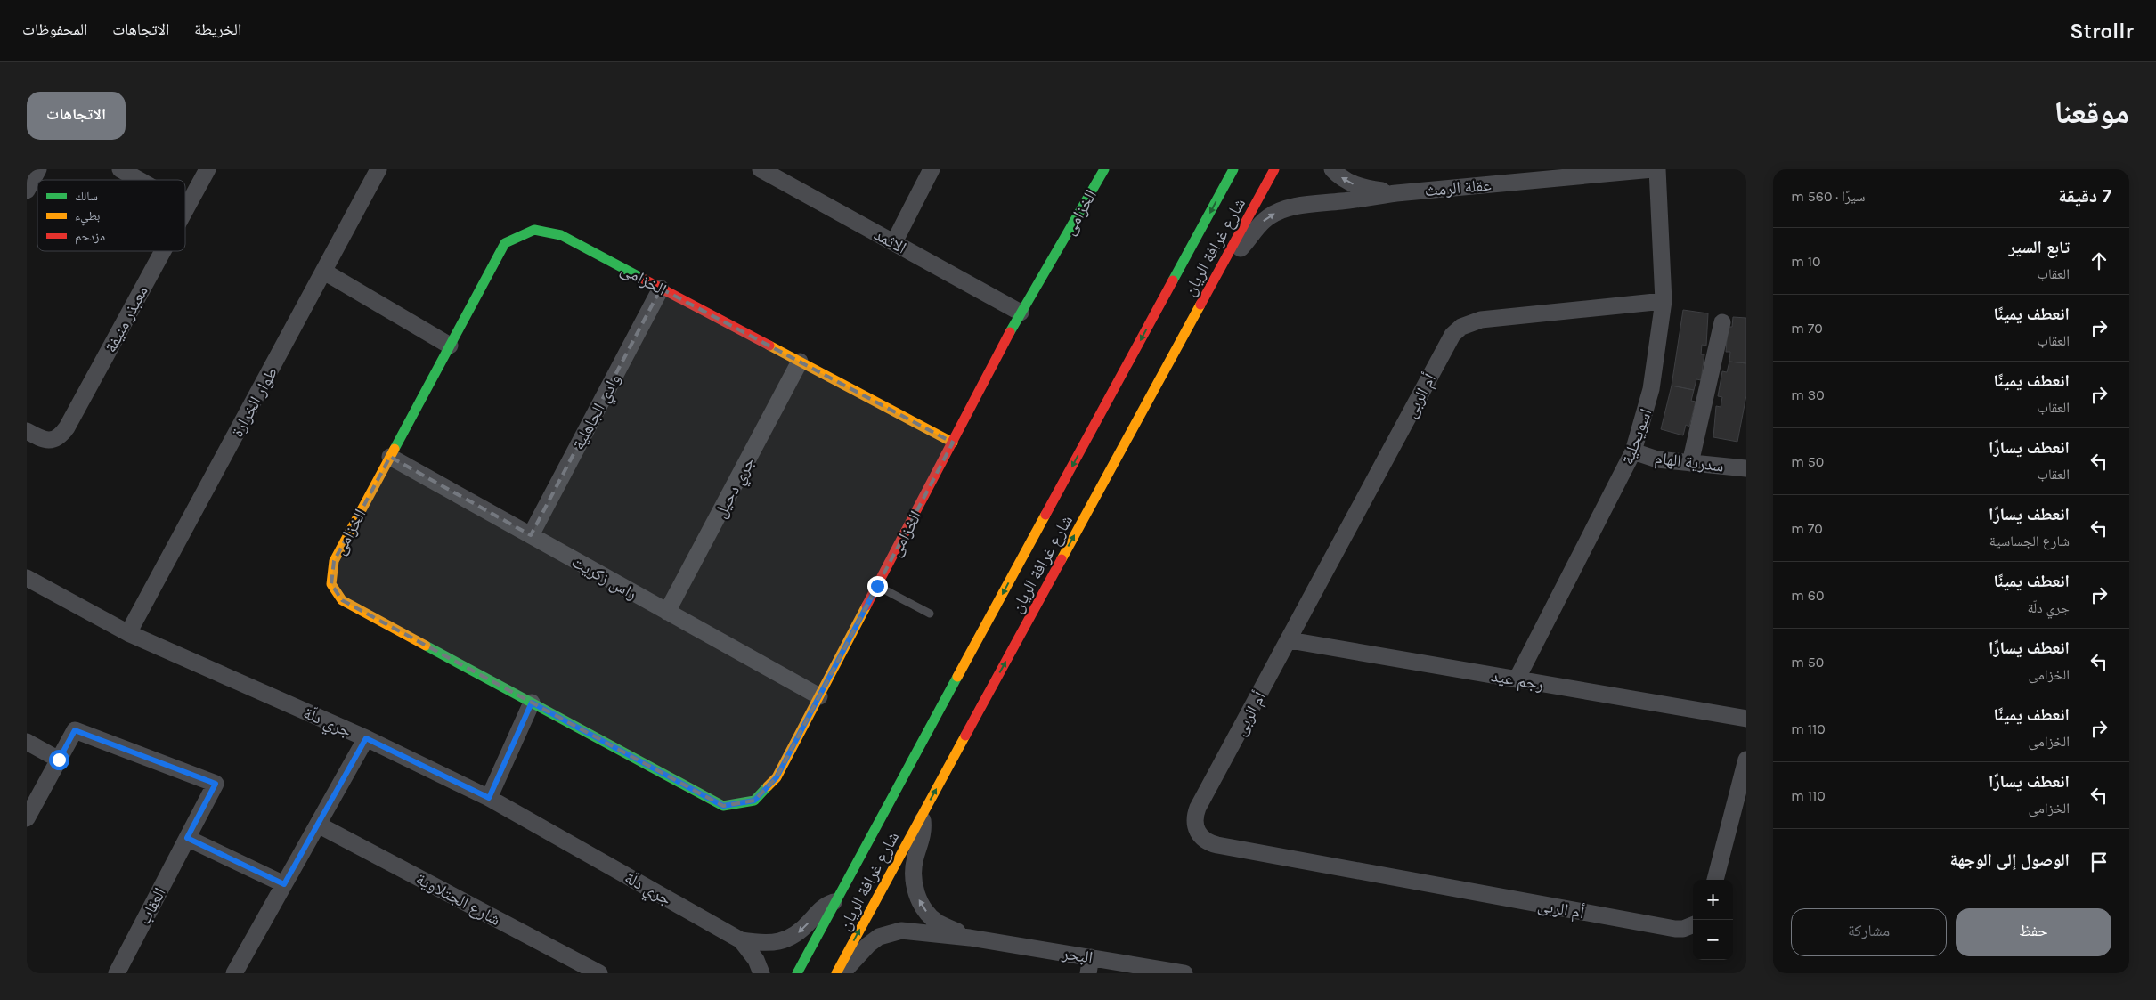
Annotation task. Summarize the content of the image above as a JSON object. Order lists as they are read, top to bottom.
{
  "streets": {
    "street": [
      "عقلة الرمث",
      "الخزامى",
      "الاثمد",
      "شارع غرافة الريان",
      "معيذر منيفة",
      "أم الربى",
      "طوار الخرارة",
      "وادي الجاهلية",
      "اسويحلية",
      "سدرية الهام",
      "جري دحيل",
      "راس زكريت",
      "رجم عيد",
      "جري دلّة",
      "شارع الجتلاوية",
      "العقاب",
      "البحر"
    ]
  },
  "crossings": [
    ["عقلة الرمث", "شارع غرافة الريان"],
    ["الخزامى", "الاثمد"],
    ["الخزامى", "وادي الجاهلية"],
    ["الخزامى", "جري دحيل"],
    ["الخزامى", "راس زكريت"],
    ["شارع غرافة الريان", "جري دلّة"],
    ["شارع غرافة الريان", "البحر"],
    ["أم الربى", "اسويحلية"],
    ["أم الربى", "رجم عيد"],
    ["طوار الخرارة", "جري دلّة"],
    ["وادي الجاهلية", "راس زكريت"],
    ["اسويحلية", "سدرية الهام"],
    ["اسويحلية", "رجم عيد"],
    ["جري دحيل", "راس زكريت"]
  ],
  "legend": ["سالك", "بطيء", "مزدحم"],
  "page": {
    "header": "Strollr",
    "nav": ["الخريطة", "الاتجاهات", "المحفوظات"],
    "title": "موقعنا",
    "buttons": [
      "الاتجاهات",
      ["حفظ", "مشاركة"]
    ],
    "heading": ["7 دقيقة", "سيرًا · 560 m"],
    "list": [
      ["تابع السير", "العقاب", "10 m"],
      ["انعطف يمينًا", "العقاب", "70 m"],
      ["انعطف يمينًا", "العقاب", "30 m"],
      ["انعطف يسارًا", "العقاب", "50 m"],
      ["انعطف يسارًا", "شارع الجساسية", "70 m"],
      ["انعطف يمينًا", "جري دلّة", "60 m"],
      ["انعطف يسارًا", "الخزامى", "50 m"],
      ["انعطف يمينًا", "الخزامى", "110 m"],
      ["انعطف يسارًا", "الخزامى", "110 m"],
      "الوصول إلى الوجهة"
    ],
    "map_buttons": ["+", "−"]
  }
}
